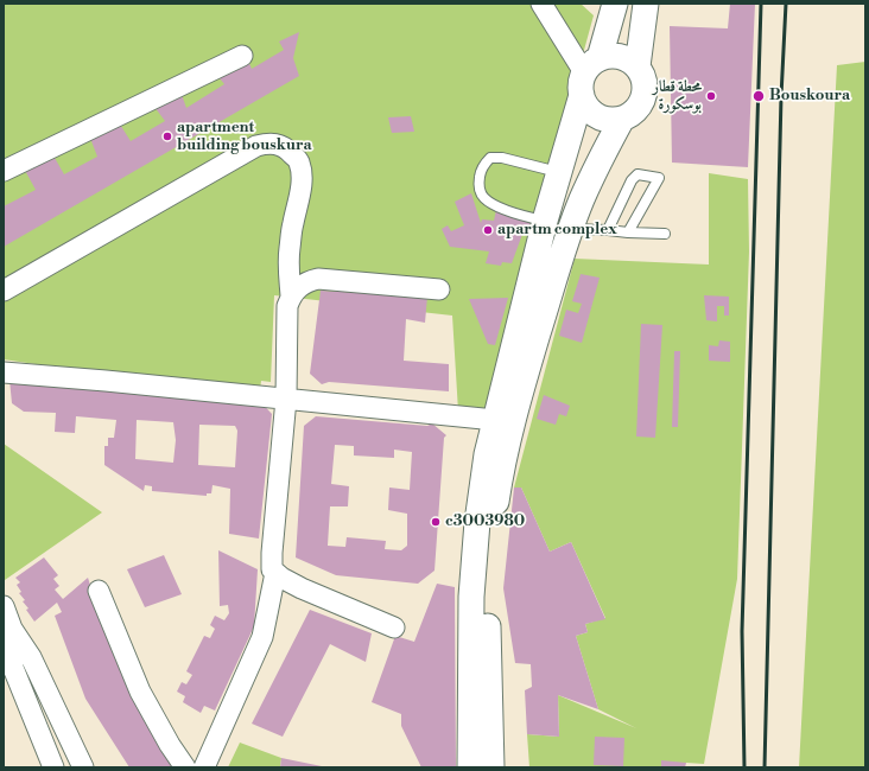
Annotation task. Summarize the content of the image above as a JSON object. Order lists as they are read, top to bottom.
{
  "places": [
    "محطة قطار بوسكورة",
    "Bouskoura",
    "apartment building bouskura",
    "apartm complex",
    "c3003980"
  ]
}
